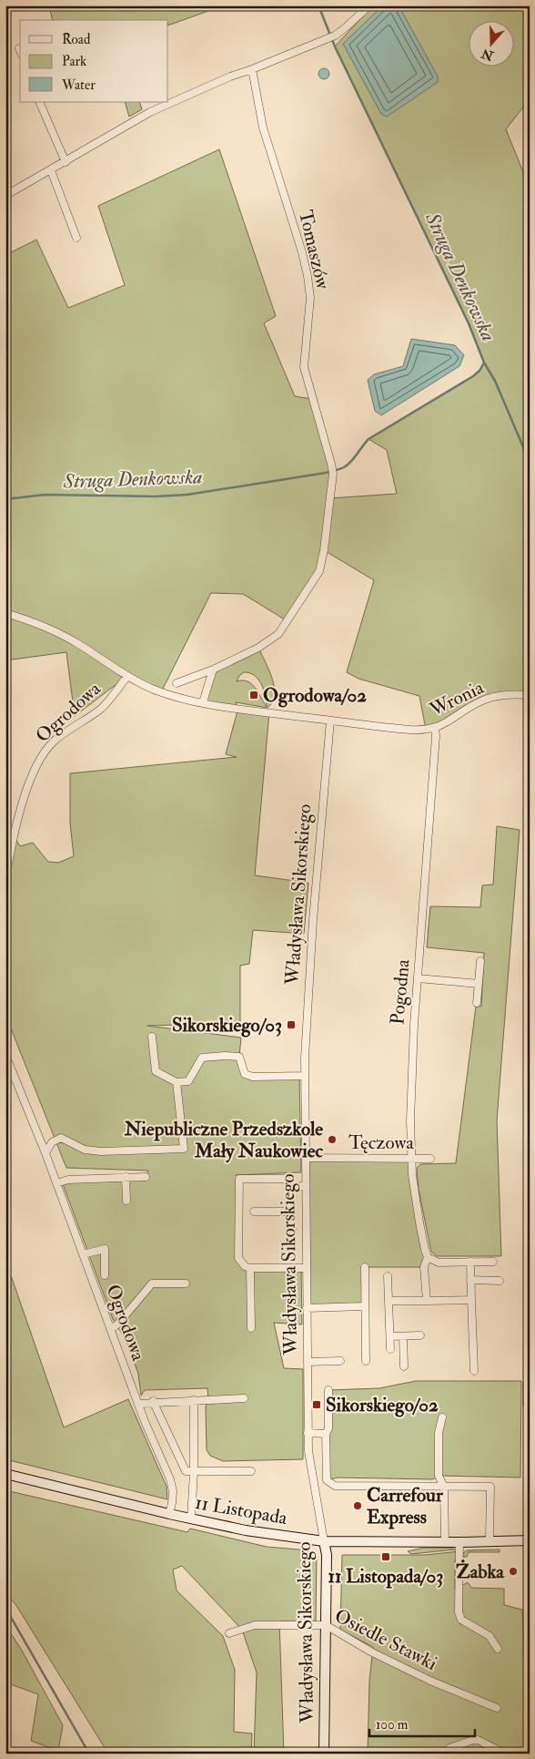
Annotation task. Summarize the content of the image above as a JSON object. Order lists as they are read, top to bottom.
{
  "streets": {
    "street": [
      "Tomaszów",
      "Wronia",
      "Ogrodowa",
      "Władysława Sikorskiego",
      "Pogodna",
      "Tęczowa",
      "11 Listopada",
      "Osiedle Stawki"
    ]
  },
  "crossings": [
    ["Wronia", "Władysława Sikorskiego"],
    ["Wronia", "Pogodna"],
    ["Ogrodowa", "11 Listopada"],
    ["Władysława Sikorskiego", "Tęczowa"],
    ["Władysława Sikorskiego", "11 Listopada"],
    ["Władysława Sikorskiego", "Osiedle Stawki"],
    ["Pogodna", "Tęczowa"]
  ],
  "water": ["Struga Denkowska"],
  "places": {
    "transit": [
      "Ogrodowa/02",
      "Sikorskiego/03",
      "Sikorskiego/02",
      "11 Listopada/03"
    ],
    "other": ["Niepubliczne Przedszkole Mały Naukowiec", "Carrefour Express", "Żabka"]
  },
  "legend": ["Road", "Park", "Water"],
  "scale_bar": "100 m",
  "north": "bottom"
}
